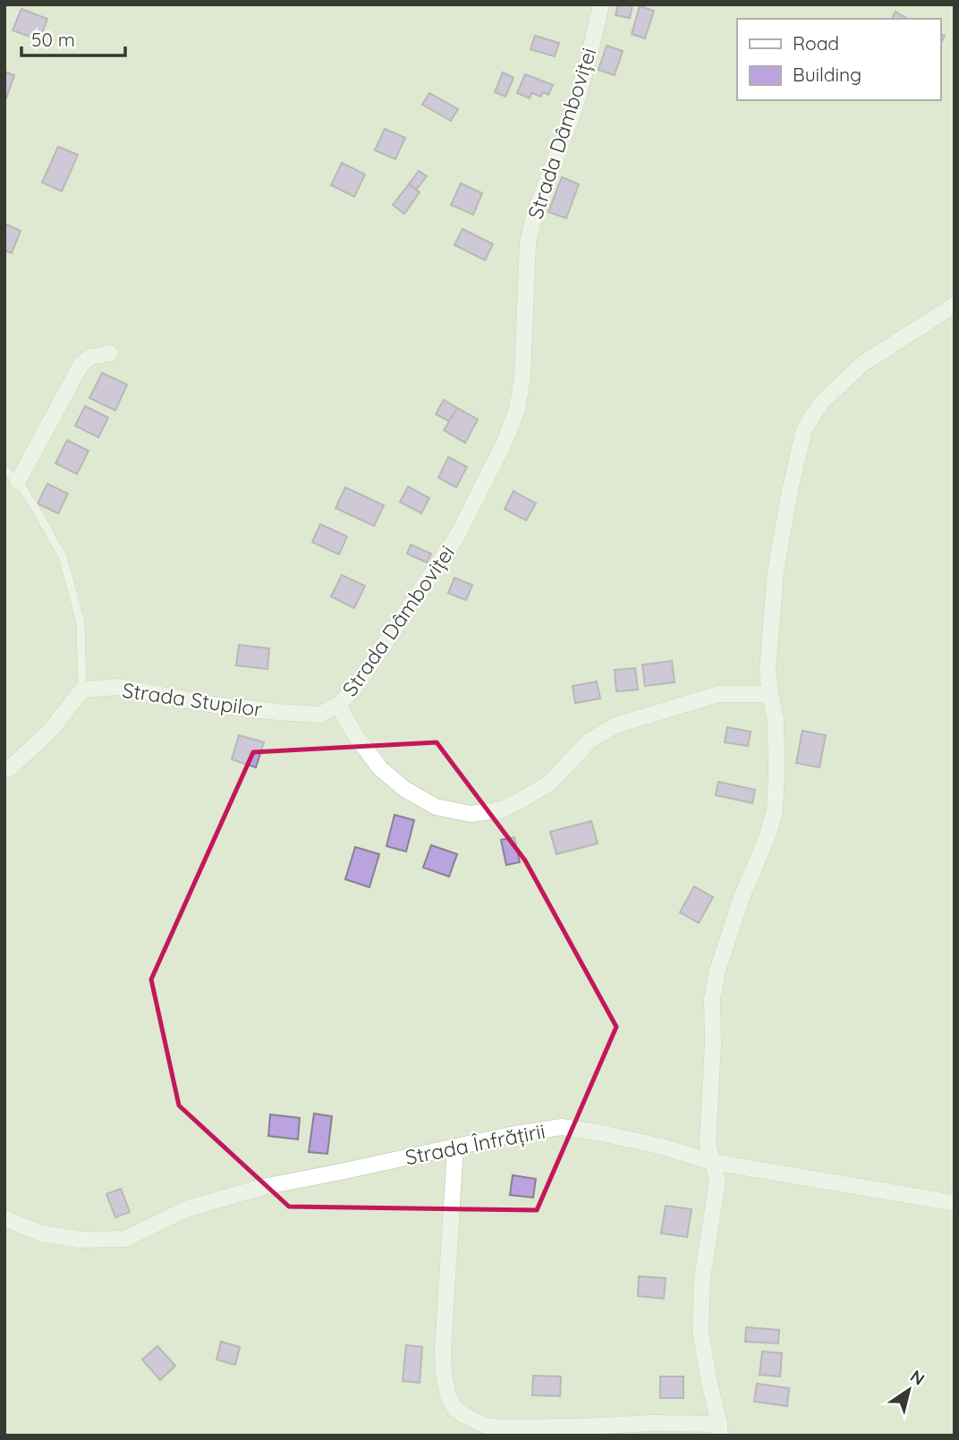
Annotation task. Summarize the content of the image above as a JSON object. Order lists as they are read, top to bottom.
{
  "streets": {
    "street": ["Strada Dâmboviței", "Strada Stupilor", "Strada Înfrățirii"]
  },
  "crossings": [
    ["Strada Dâmboviței", "Strada Stupilor"]
  ],
  "legend": ["Road", "Building"],
  "scale_bar": "50 m",
  "north": "top right"
}
